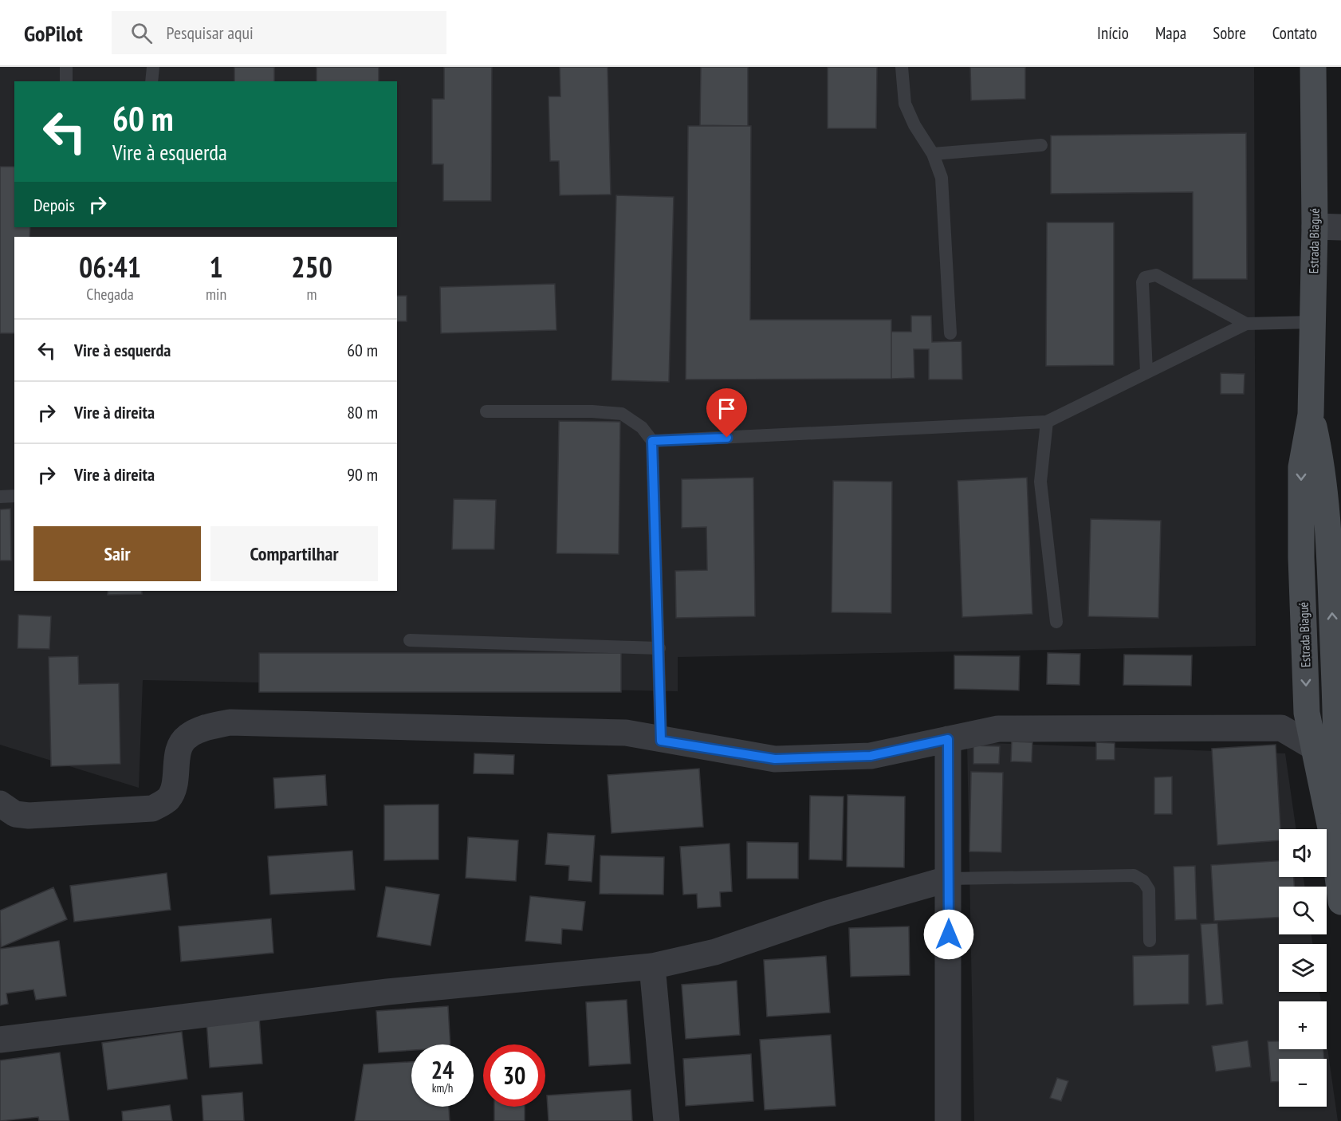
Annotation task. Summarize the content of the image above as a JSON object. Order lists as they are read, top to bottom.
{
  "streets": {
    "main road": ["Estrada Biagué"]
  },
  "page": {
    "header": "GoPilot",
    "search": "Pesquisar aqui",
    "nav": [
      "Início",
      "Mapa",
      "Sobre",
      "Contato"
    ],
    "turn": ["60 m", "Vire à esquerda"],
    "then": "Depois",
    "eta": [
      "06:41",
      "Chegada",
      "1",
      "min",
      "250",
      "m"
    ],
    "list": [
      {
        "name": "Vire à esquerda",
        "value": "60 m"
      },
      {
        "name": "Vire à direita",
        "value": "80 m"
      },
      {
        "name": "Vire à direita",
        "value": "90 m"
      }
    ],
    "buttons": ["Sair", "Compartilhar"],
    "map_buttons": ["+", "−"],
    "speed": "24 km/h",
    "limit": "30"
  }
}
